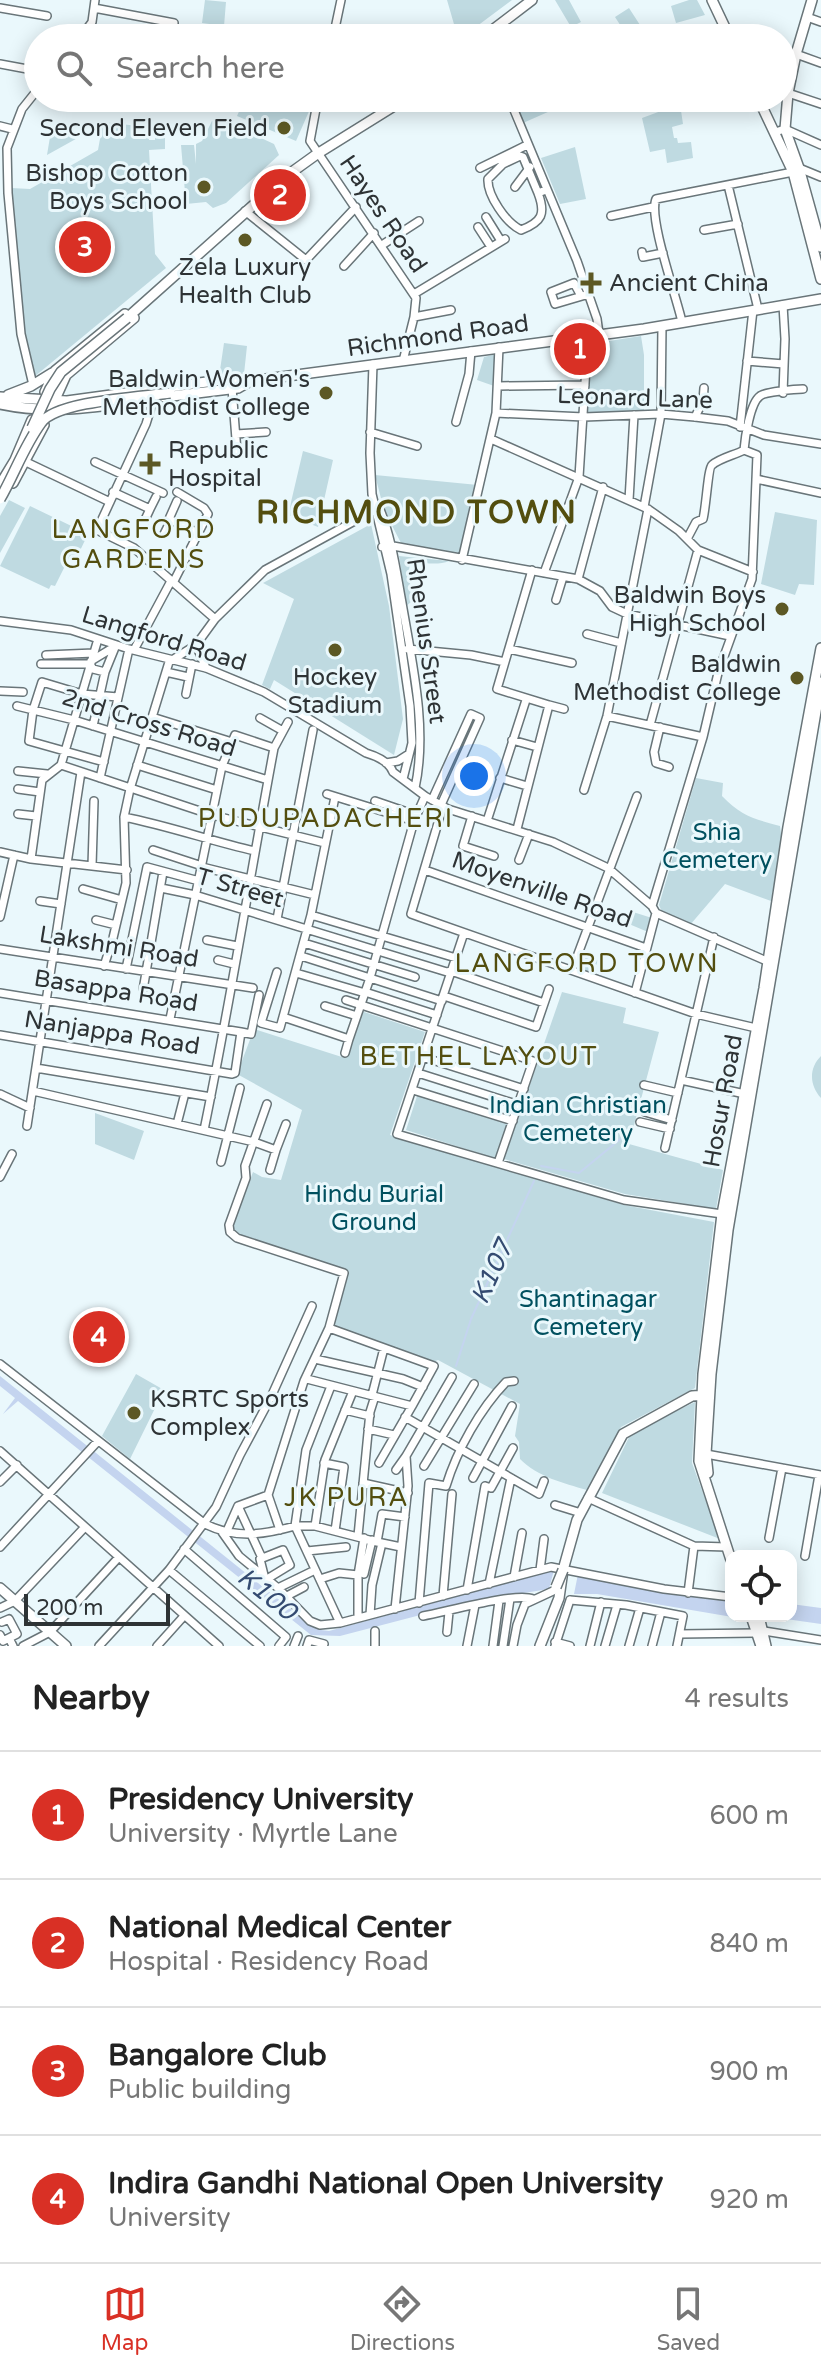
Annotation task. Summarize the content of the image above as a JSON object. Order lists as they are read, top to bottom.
{
  "streets": {
    "main road": ["Richmond Road", "Hosur Road"],
    "street": [
      "Hayes Road",
      "Leonard Lane",
      "Langford Road",
      "Rhenius Street",
      "2nd Cross Road",
      "T Street",
      "Moyenville Road",
      "Lakshmi Road",
      "Basappa Road",
      "Nanjappa Road"
    ]
  },
  "crossings": [
    ["Hayes Road", "Richmond Road"],
    ["Richmond Road", "Rhenius Street"],
    ["Langford Road", "Rhenius Street"],
    ["Langford Road", "Hosur Road"],
    ["Lakshmi Road", "Basappa Road"]
  ],
  "districts": [
    "RICHMOND TOWN",
    "LANGFORD GARDENS",
    "PUDUPADACHERI",
    "LANGFORD TOWN",
    "BETHEL LAYOUT",
    "JK PURA"
  ],
  "water": ["K107", "K100"],
  "parks": [
    "Shia Cemetery",
    "Indian Christian Cemetery",
    "Hindu Burial Ground",
    "Shantinagar Cemetery"
  ],
  "places": {
    "other": [
      "Second Eleven Field",
      "Bishop Cotton Boys School",
      "Zela Luxury Health Club",
      "Baldwin Women's Methodist College",
      "Baldwin Boys High School",
      "Hockey Stadium",
      "Baldwin Methodist College",
      "KSRTC Sports Complex"
    ],
    "health": ["Ancient China", "Republic Hospital"]
  },
  "scale_bar": "200 m",
  "page": {
    "search": "Search here",
    "pins": [
      "2",
      "3",
      "1",
      "4"
    ],
    "scale": "200 m",
    "heading": ["Nearby", "4 results"],
    "list": [
      {
        "mark": "1",
        "name": "Presidency University",
        "note": "University · Myrtle Lane",
        "value": "600 m"
      },
      {
        "mark": "2",
        "name": "National Medical Center",
        "note": "Hospital · Residency Road",
        "value": "840 m"
      },
      {
        "mark": "3",
        "name": "Bangalore Club",
        "note": "Public building",
        "value": "900 m"
      },
      {
        "mark": "4",
        "name": "Indira Gandhi National Open University",
        "note": "University",
        "value": "920 m"
      }
    ],
    "nav": ["Map", "Directions", "Saved"]
  }
}
